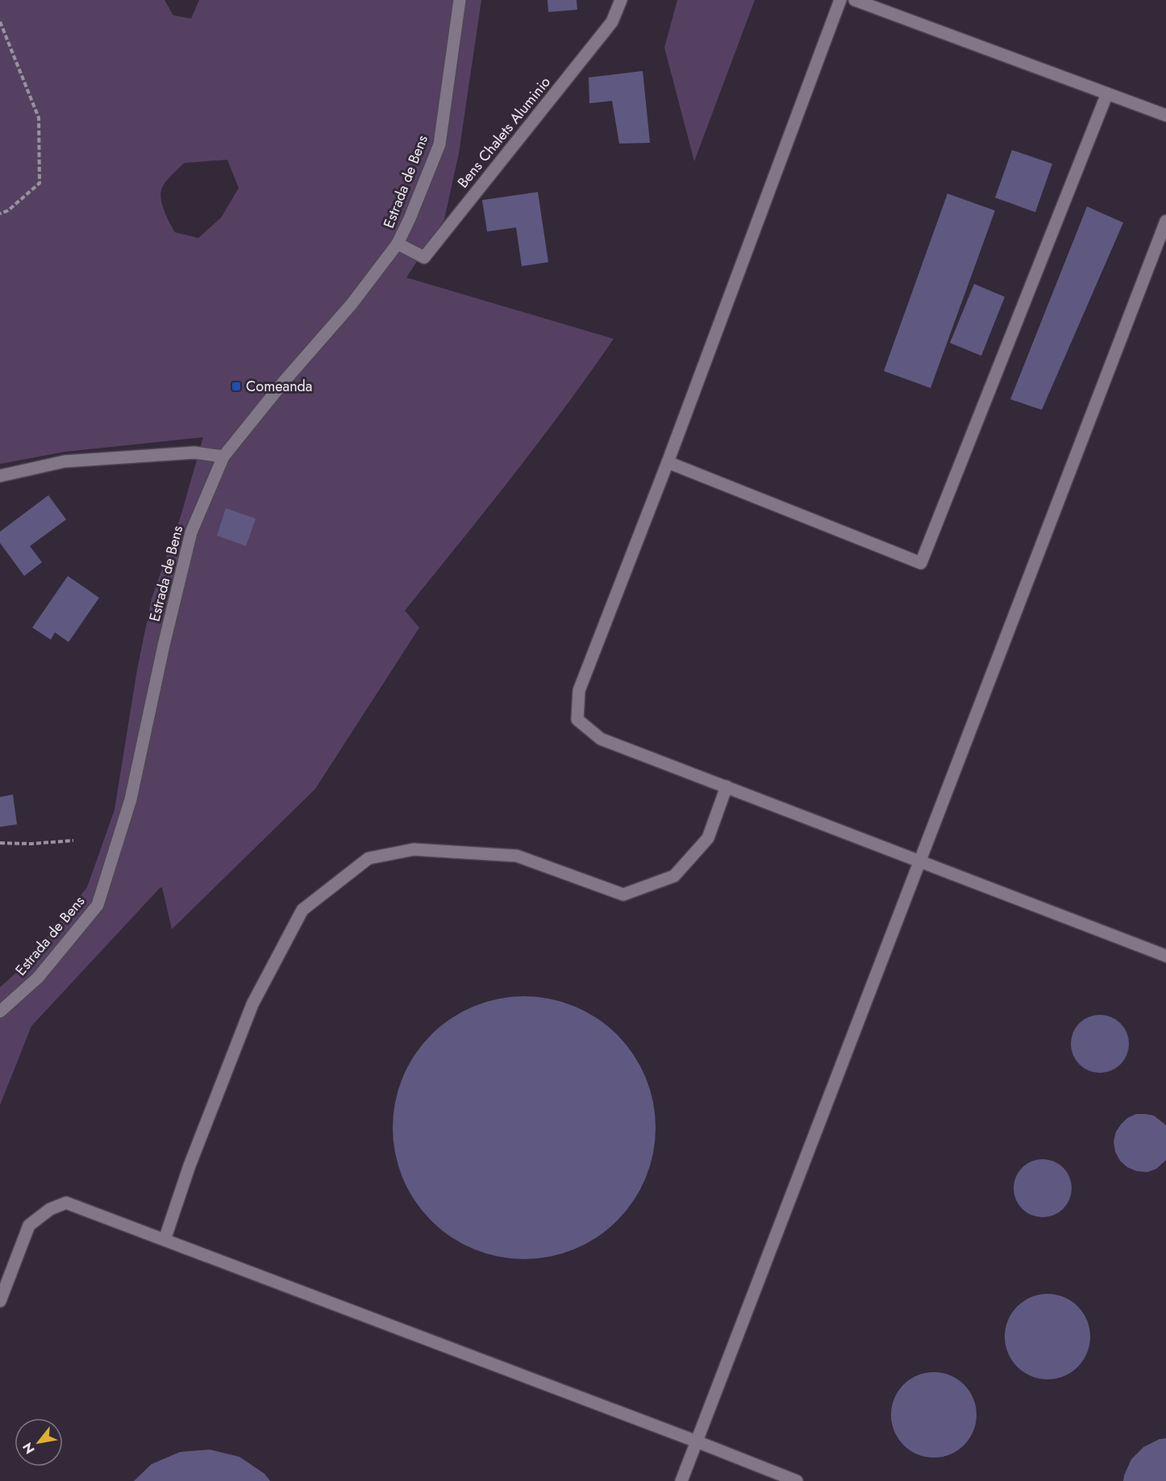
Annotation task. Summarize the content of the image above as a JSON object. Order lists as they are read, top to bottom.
{
  "streets": {
    "street": ["Bens Chalets Aluminio", "Estrada de Bens"]
  },
  "crossings": [
    ["Bens Chalets Aluminio", "Estrada de Bens"]
  ],
  "places": {
    "transit": ["Comeanda"]
  },
  "north": "bottom left"
}
